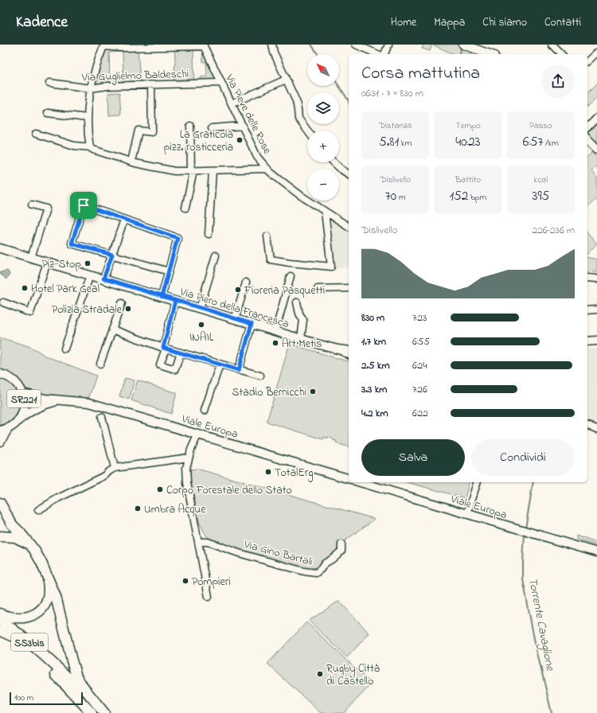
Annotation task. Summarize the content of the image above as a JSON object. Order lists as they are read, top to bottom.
{
  "streets": {
    "highway": ["SS3bis"],
    "main road": ["Via Piero della Francesca", "SR221", "Viale Europa"],
    "street": ["Via Guglielmo Baldeschi", "Via Pieve delle Rose", "Via Gino Bartali"]
  },
  "crossings": [
    ["Via Guglielmo Baldeschi", "Via Pieve delle Rose"],
    ["SR221", "Viale Europa"]
  ],
  "water": ["Torrente Cavaglione"],
  "places": [
    "La Graticola pizz. rosticceria",
    "Piz-Stop",
    "Hotel Park Geal",
    "Fioreria Pasquetti",
    "Polizia Stradale",
    "INAIL",
    "Art Metis",
    "Stadio Bernicchi",
    "TotalErg",
    "Corpo Forestale dello Stato",
    "Umbra Acque",
    "Pompieri",
    "Rugby Città di Castello"
  ],
  "scale_bar": "100 m",
  "north": "top left",
  "page": {
    "header": "Kadence",
    "nav": [
      "Home",
      "Mappa",
      "Chi siamo",
      "Contatti"
    ],
    "map_buttons": ["+", "−"],
    "heading": ["Corsa mattutina", "06:31 · 7 × 830 m"],
    "stats": [
      ["Distanza", "5.81 km"],
      ["Tempo", "40:23"],
      ["Passo", "6:57 /km"],
      ["Dislivello", "70 m"],
      ["Battito", "152 bpm"],
      ["kcal", "395"]
    ],
    "chart": ["Dislivello", "226–236 m"],
    "list": [
      {
        "name": "830 m",
        "note": "7:23"
      },
      {
        "name": "1.7 km",
        "note": "6:55"
      },
      {
        "name": "2.5 km",
        "note": "6:24"
      },
      {
        "name": "3.3 km",
        "note": "7:26"
      },
      {
        "name": "4.2 km",
        "note": "6:22"
      }
    ],
    "buttons": ["Salva", "Condividi"],
    "scale": "100 m"
  }
}
